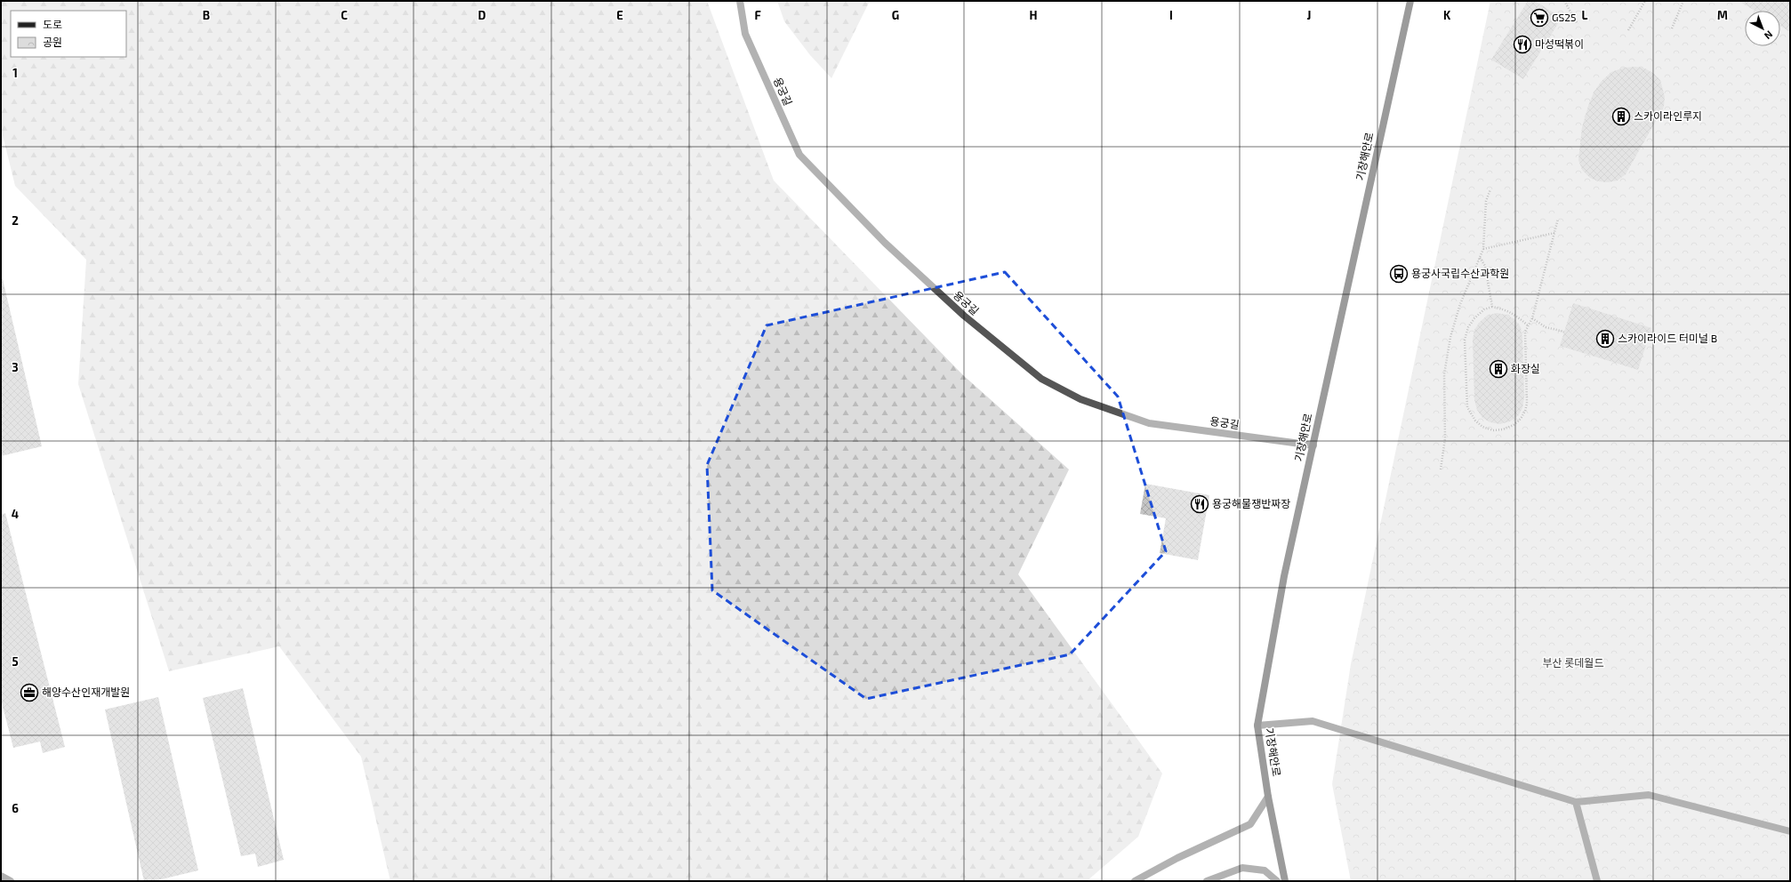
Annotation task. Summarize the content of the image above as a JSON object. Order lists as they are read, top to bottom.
{
  "streets": {
    "main road": ["기장해안로"],
    "street": ["용궁길"]
  },
  "crossings": [
    ["용궁길", "기장해안로"]
  ],
  "parks": ["부산 롯데월드"],
  "places": {
    "supermarket": ["GS25"],
    "restaurant": ["마성떡볶이", "용궁해물쟁반짜장"],
    "building": ["스카이라인루지", "스카이라이드 터미널 B", "화장실"],
    "bus stop": ["용궁사국립수산과학원"],
    "office": ["해양수산인재개발원"]
  },
  "legend": ["도로", "공원"],
  "north": "bottom right",
  "grid": {
    "columns": [
      "B",
      "C",
      "D",
      "E",
      "F",
      "G",
      "H",
      "I",
      "J",
      "K",
      "L",
      "M"
    ],
    "rows": [
      "1",
      "2",
      "3",
      "4",
      "5",
      "6"
    ]
  }
}
